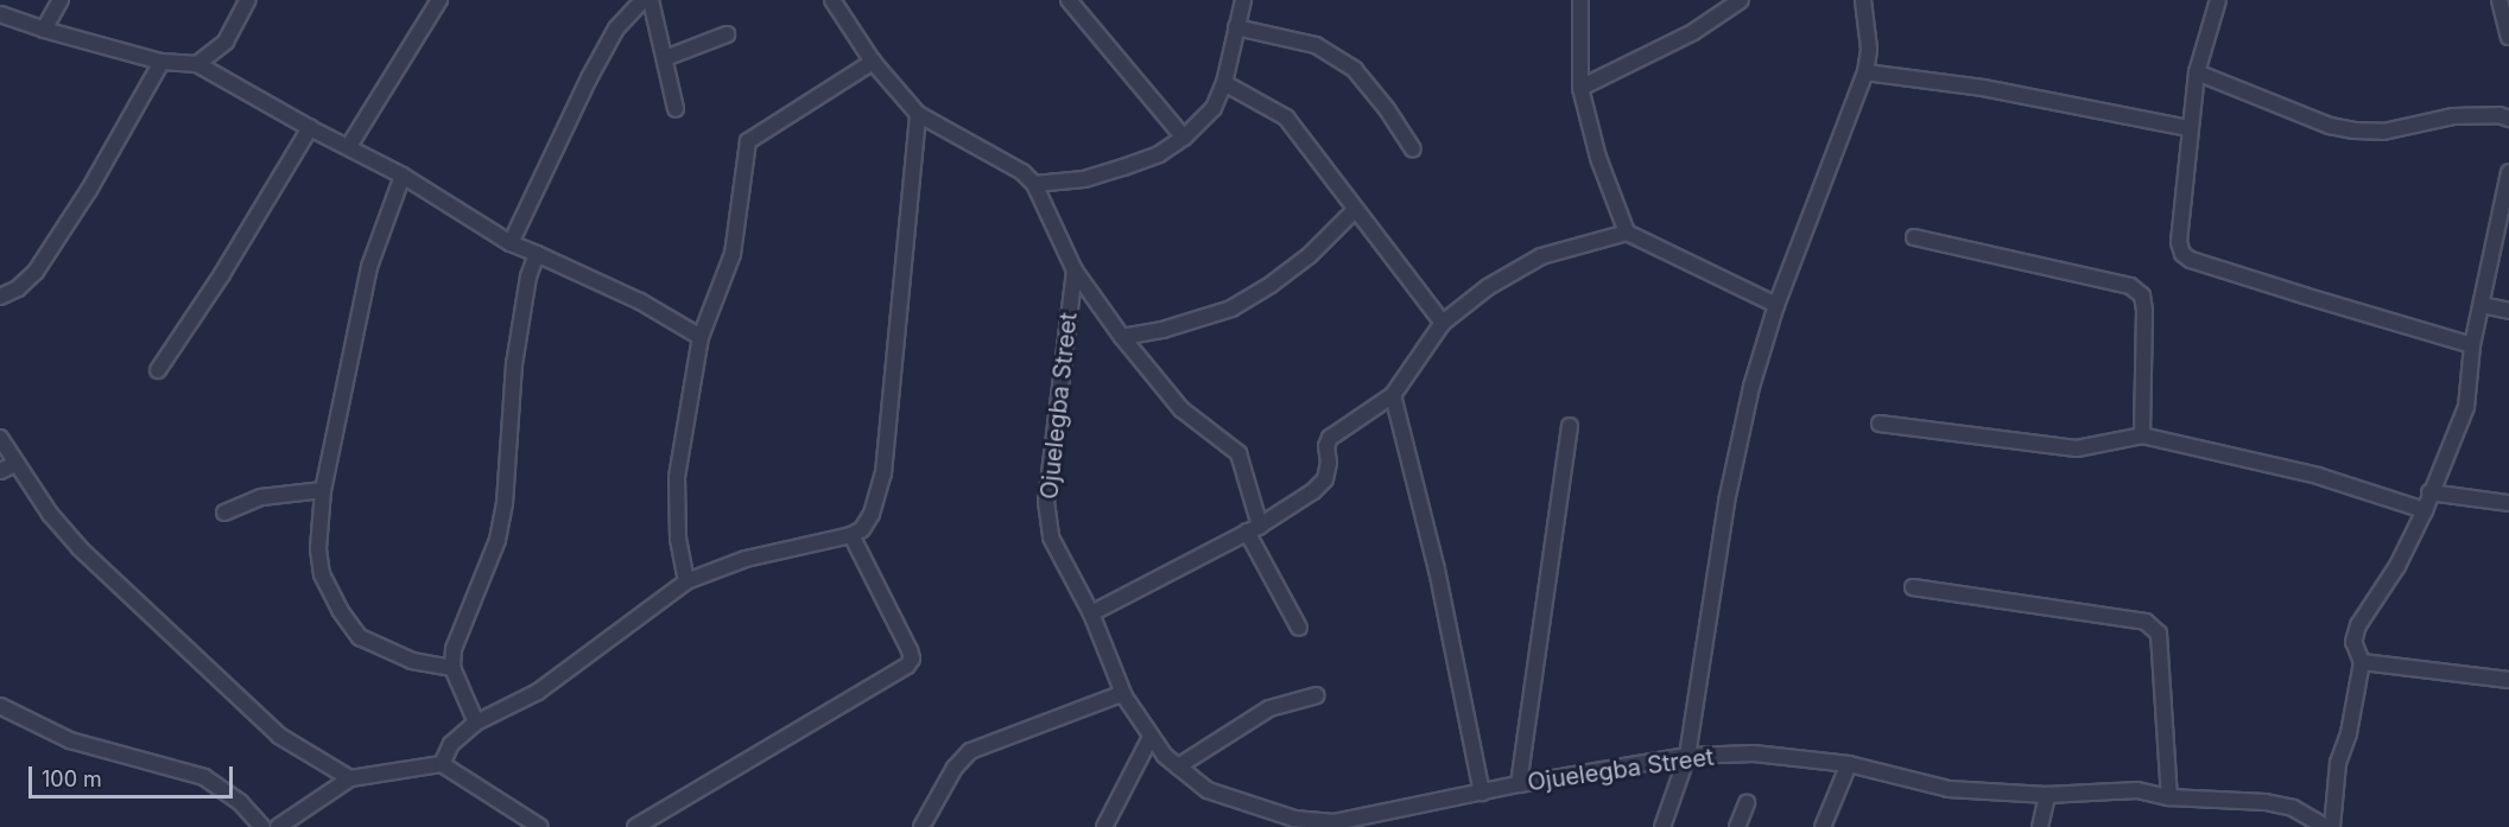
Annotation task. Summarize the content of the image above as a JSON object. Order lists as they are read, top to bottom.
{
  "streets": {
    "street": ["Ojuelegba Street"]
  },
  "scale_bar": "100 m"
}
